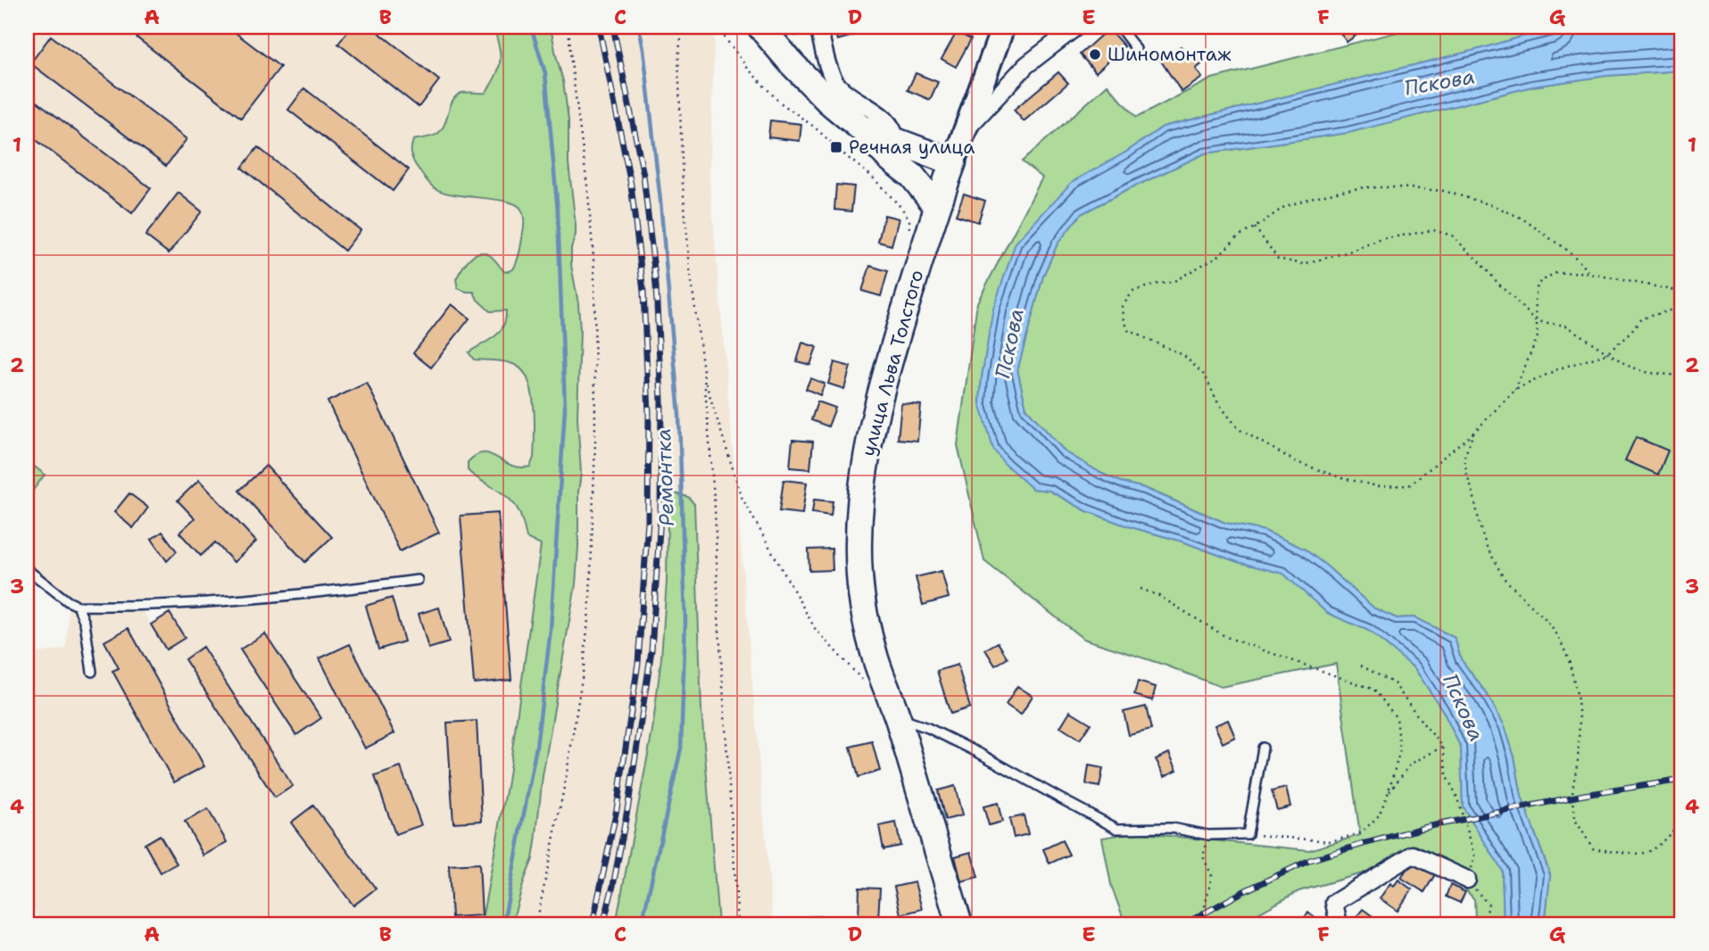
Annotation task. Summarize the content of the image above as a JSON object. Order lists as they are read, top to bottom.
{
  "streets": {
    "main road": ["улица Льва Толстого"]
  },
  "water": ["Пскова", "Ремонтка"],
  "places": {
    "other": ["Шиномонтаж"],
    "transit": ["Речная улица"]
  },
  "grid": {
    "columns": [
      "A",
      "B",
      "C",
      "D",
      "E",
      "F",
      "G"
    ],
    "rows": [
      "1",
      "2",
      "3",
      "4"
    ]
  }
}
